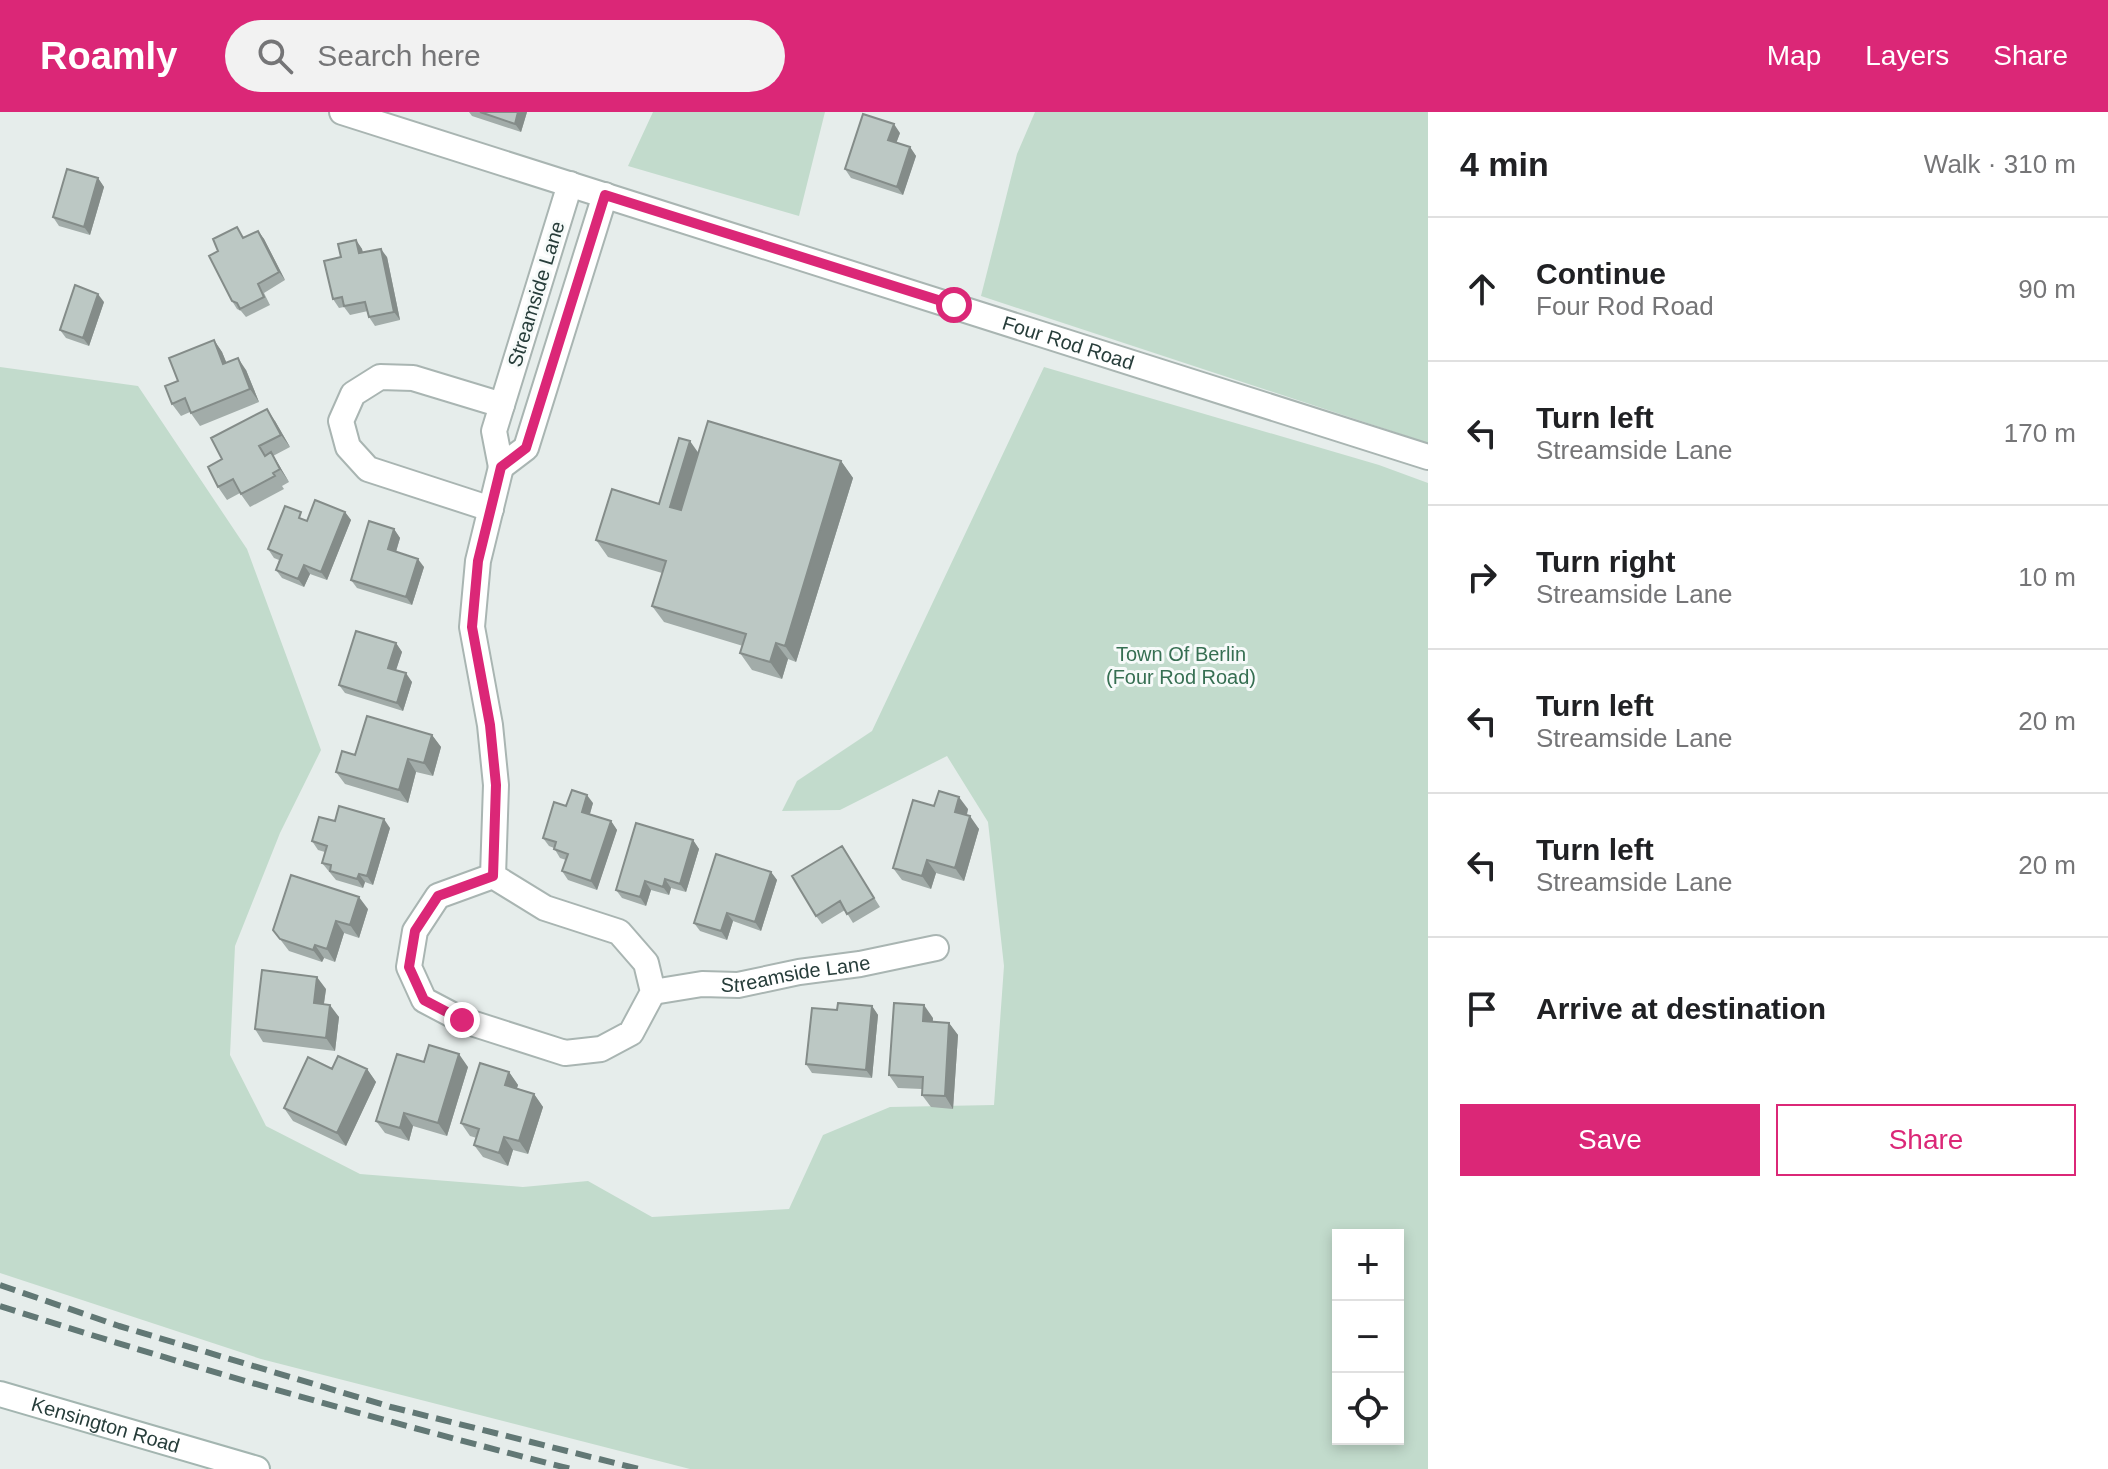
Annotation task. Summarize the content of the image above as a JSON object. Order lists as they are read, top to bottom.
{
  "streets": {
    "street": ["Streamside Lane", "Four Rod Road", "Kensington Road"]
  },
  "crossings": [
    ["Streamside Lane", "Four Rod Road"]
  ],
  "parks": ["Town Of Berlin (Four Rod Road)"],
  "page": {
    "header": "Roamly",
    "search": "Search here",
    "nav": ["Map", "Layers", "Share"],
    "heading": ["4 min", "Walk · 310 m"],
    "list": [
      ["Continue", "Four Rod Road", "90 m"],
      ["Turn left", "Streamside Lane", "170 m"],
      ["Turn right", "Streamside Lane", "10 m"],
      ["Turn left", "Streamside Lane", "20 m"],
      ["Turn left", "Streamside Lane", "20 m"],
      "Arrive at destination"
    ],
    "buttons": ["Save", "Share"],
    "map_buttons": ["+", "−"]
  }
}
